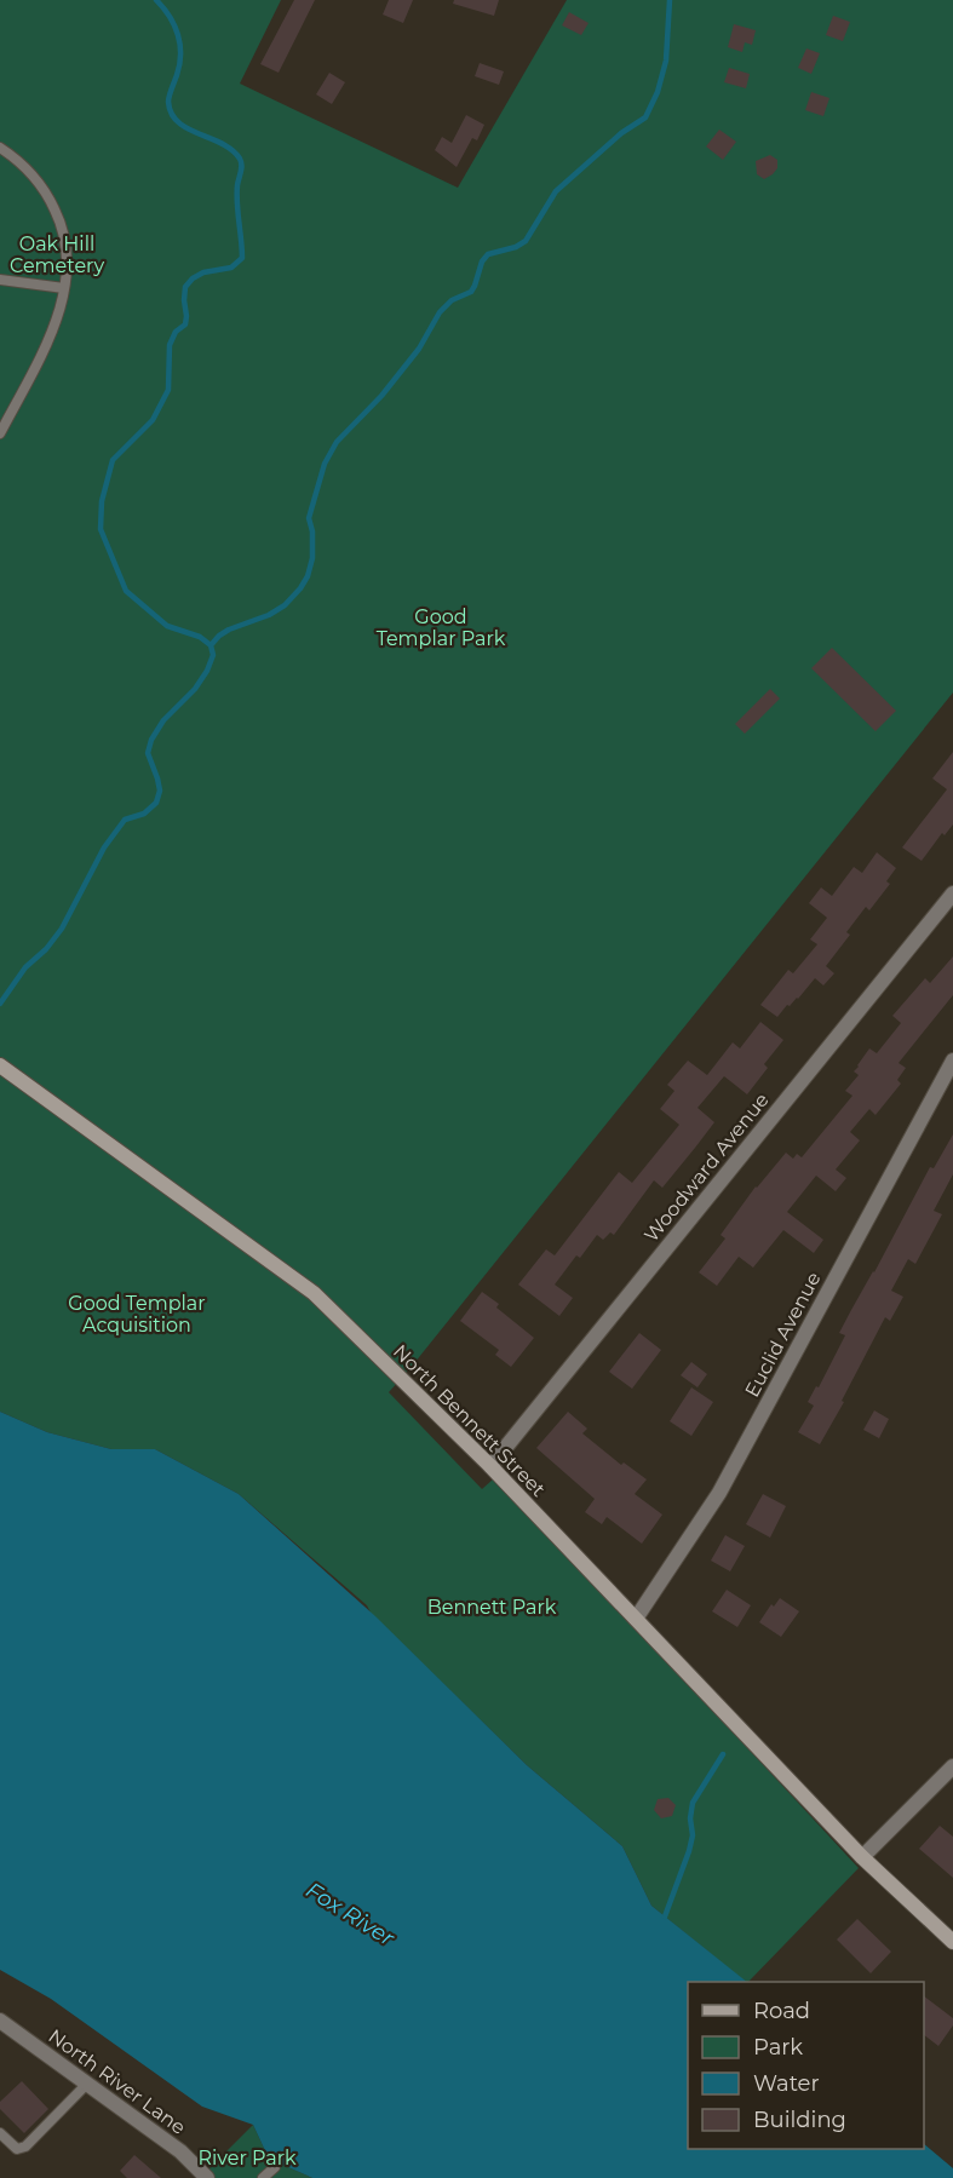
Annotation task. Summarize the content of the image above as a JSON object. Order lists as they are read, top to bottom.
{
  "streets": {
    "main road": ["North Bennett Street"],
    "street": ["Woodward Avenue", "Euclid Avenue", "North River Lane"]
  },
  "crossings": [
    ["Woodward Avenue", "North Bennett Street"],
    ["Euclid Avenue", "North Bennett Street"]
  ],
  "water": ["Fox River"],
  "parks": [
    "Oak Hill Cemetery",
    "Good Templar Park",
    "Good Templar Acquisition",
    "Bennett Park",
    "River Park"
  ],
  "legend": [
    "Road",
    "Park",
    "Water",
    "Building"
  ]
}
